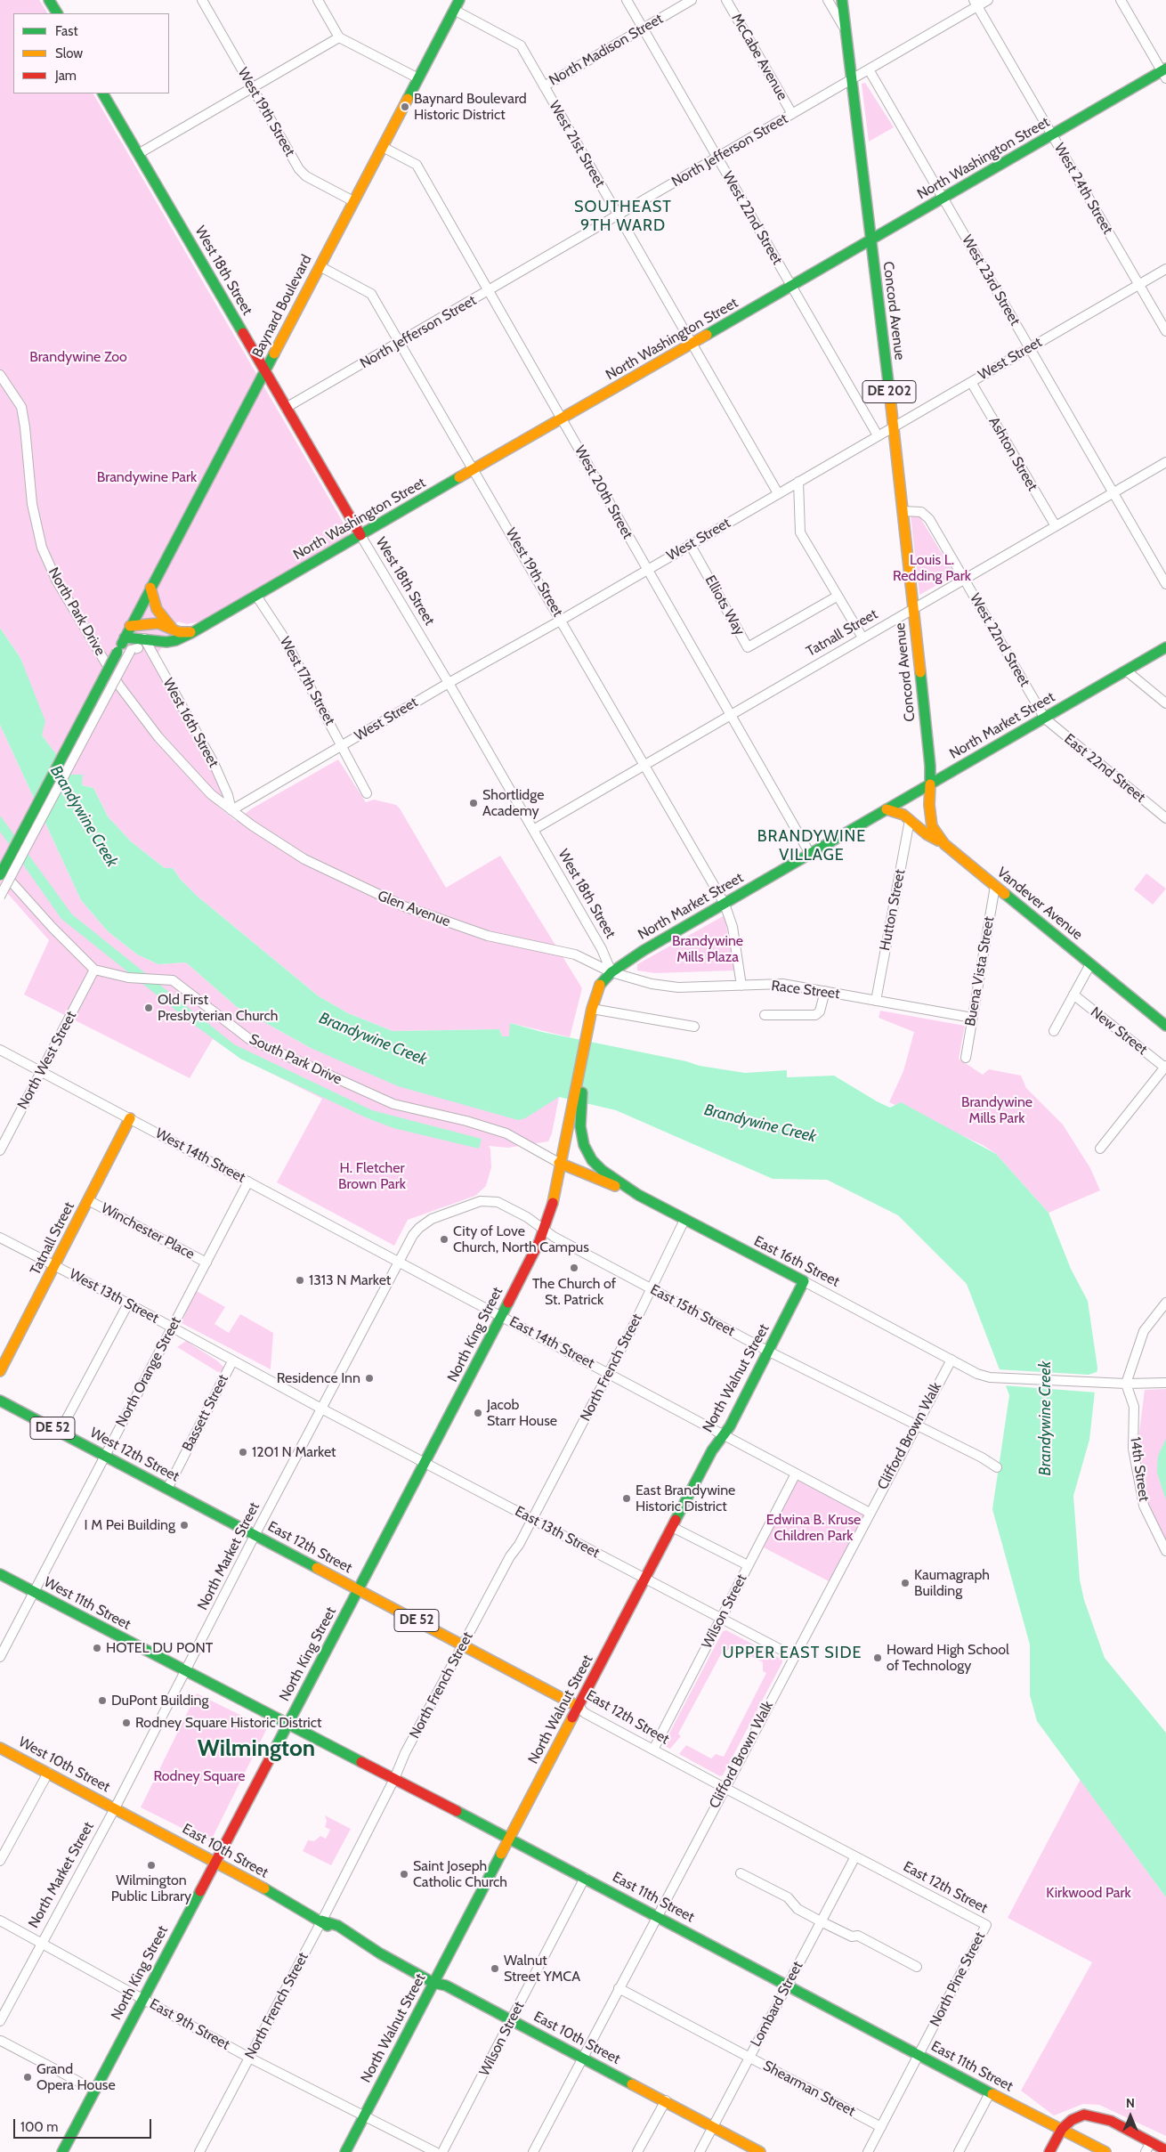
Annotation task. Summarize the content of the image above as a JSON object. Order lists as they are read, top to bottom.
{
  "streets": {
    "main road": [
      "North Washington Street",
      "West 18th Street",
      "Baynard Boulevard",
      "Concord Avenue",
      "DE 202",
      "Tatnall Street",
      "North Market Street",
      "Vandever Avenue",
      "East 16th Street",
      "North King Street",
      "North Walnut Street",
      "DE 52",
      "West 12th Street",
      "East 12th Street",
      "West 11th Street",
      "West 10th Street",
      "East 10th Street",
      "East 11th Street"
    ],
    "street": [
      "North Madison Street",
      "McCabe Avenue",
      "West 19th Street",
      "West 21st Street",
      "North Jefferson Street",
      "West 24th Street",
      "West 22nd Street",
      "West 23rd Street",
      "West Street",
      "Ashton Street",
      "West 20th Street",
      "Elliots Way",
      "North Park Drive",
      "West 17th Street",
      "West 16th Street",
      "East 22nd Street",
      "Glen Avenue",
      "Hutton Street",
      "Buena Vista Street",
      "Race Street",
      "New Street",
      "South Park Drive",
      "North West Street",
      "West 14th Street",
      "Winchester Place",
      "West 13th Street",
      "East 15th Street",
      "East 14th Street",
      "North French Street",
      "North Orange Street",
      "Bassett Street",
      "Clifford Brown Walk",
      "14th Street",
      "East 13th Street",
      "Wilson Street",
      "North Pine Street",
      "Lombard Street",
      "East 9th Street",
      "Shearman Street"
    ]
  },
  "crossings": [
    ["North Madison Street", "West 21st Street"],
    ["North Madison Street", "West 22nd Street"],
    ["McCabe Avenue", "North Jefferson Street"],
    ["West 19th Street", "North Jefferson Street"],
    ["West 19th Street", "North Washington Street"],
    ["West 19th Street", "Baynard Boulevard"],
    ["West 19th Street", "West Street"],
    ["West 19th Street", "Tatnall Street"],
    ["West 19th Street", "North Market Street"],
    ["West 19th Street", "Race Street"],
    ["West 21st Street", "North Jefferson Street"],
    ["West 21st Street", "North Washington Street"],
    ["West 21st Street", "Baynard Boulevard"],
    ["West 21st Street", "West Street"],
    ["North Jefferson Street", "West 24th Street"],
    ["North Jefferson Street", "West 22nd Street"],
    ["North Jefferson Street", "West 18th Street"],
    ["North Jefferson Street", "West 23rd Street"],
    ["North Jefferson Street", "Concord Avenue"],
    ["North Jefferson Street", "West 20th Street"],
    ["North Washington Street", "West 24th Street"],
    ["North Washington Street", "West 22nd Street"],
    ["North Washington Street", "West 18th Street"],
    ["North Washington Street", "West 23rd Street"],
    ["North Washington Street", "Baynard Boulevard"],
    ["North Washington Street", "Concord Avenue"],
    ["North Washington Street", "West 20th Street"],
    ["North Washington Street", "West 17th Street"],
    ["North Washington Street", "West 16th Street"],
    ["West 24th Street", "West Street"],
    ["West 22nd Street", "Concord Avenue"],
    ["West 22nd Street", "West Street"],
    ["West 22nd Street", "Tatnall Street"],
    ["West 22nd Street", "North Market Street"],
    ["West 22nd Street", "East 22nd Street"],
    ["West 18th Street", "Baynard Boulevard"],
    ["West 18th Street", "West Street"],
    ["West 18th Street", "Tatnall Street"],
    ["West 18th Street", "North Market Street"],
    ["West 18th Street", "Glen Avenue"],
    ["West 18th Street", "Race Street"],
    ["West 23rd Street", "West Street"],
    ["West 23rd Street", "Tatnall Street"],
    ["Baynard Boulevard", "West 20th Street"],
    ["Concord Avenue", "West Street"],
    ["Concord Avenue", "Tatnall Street"],
    ["Concord Avenue", "North Market Street"],
    ["Concord Avenue", "Vandever Avenue"],
    ["West Street", "Ashton Street"],
    ["West Street", "West 20th Street"],
    ["West Street", "Elliots Way"],
    ["West Street", "North Park Drive"],
    ["West Street", "West 17th Street"],
    ["West Street", "West 16th Street"],
    ["West Street", "Glen Avenue"],
    ["Ashton Street", "Tatnall Street"],
    ["West 20th Street", "Tatnall Street"],
    ["West 20th Street", "North Market Street"],
    ["North Park Drive", "West 16th Street"],
    ["North Park Drive", "Glen Avenue"],
    ["Tatnall Street", "West 14th Street"],
    ["Tatnall Street", "Winchester Place"],
    ["Tatnall Street", "West 13th Street"],
    ["West 16th Street", "Glen Avenue"],
    ["North Market Street", "East 22nd Street"],
    ["North Market Street", "Vandever Avenue"],
    ["North Market Street", "Glen Avenue"],
    ["North Market Street", "Race Street"],
    ["North Market Street", "South Park Drive"],
    ["North Market Street", "West 14th Street"],
    ["North Market Street", "East 16th Street"],
    ["North Market Street", "West 13th Street"],
    ["North Market Street", "East 15th Street"],
    ["North Market Street", "North King Street"],
    ["North Market Street", "East 14th Street"],
    ["North Market Street", "West 12th Street"],
    ["North Market Street", "East 13th Street"],
    ["North Market Street", "East 12th Street"],
    ["North Market Street", "West 11th Street"],
    ["North Market Street", "West 10th Street"],
    ["North Market Street", "East 10th Street"],
    ["North Market Street", "East 11th Street"],
    ["North Market Street", "East 9th Street"],
    ["Vandever Avenue", "Buena Vista Street"],
    ["Glen Avenue", "Race Street"],
    ["Hutton Street", "Race Street"],
    ["Buena Vista Street", "Race Street"],
    ["South Park Drive", "North West Street"],
    ["South Park Drive", "North King Street"],
    ["North West Street", "West 14th Street"],
    ["West 14th Street", "East 14th Street"],
    ["West 14th Street", "North Orange Street"],
    ["Winchester Place", "North Orange Street"],
    ["East 16th Street", "North French Street"],
    ["East 16th Street", "North Walnut Street"],
    ["East 16th Street", "Clifford Brown Walk"],
    ["East 16th Street", "14th Street"],
    ["West 13th Street", "North Orange Street"],
    ["West 13th Street", "Bassett Street"],
    ["West 13th Street", "East 13th Street"],
    ["East 15th Street", "North King Street"],
    ["East 15th Street", "North French Street"],
    ["East 15th Street", "North Walnut Street"],
    ["East 15th Street", "Clifford Brown Walk"],
    ["North King Street", "East 14th Street"],
    ["North King Street", "East 13th Street"],
    ["North King Street", "East 12th Street"],
    ["North King Street", "East 10th Street"],
    ["North King Street", "East 11th Street"],
    ["North King Street", "East 9th Street"],
    ["East 14th Street", "North French Street"],
    ["East 14th Street", "North Walnut Street"],
    ["East 14th Street", "Clifford Brown Walk"],
    ["East 14th Street", "Wilson Street"],
    ["North French Street", "East 13th Street"],
    ["North French Street", "East 12th Street"],
    ["North French Street", "East 10th Street"],
    ["North French Street", "East 11th Street"],
    ["North French Street", "East 9th Street"],
    ["North Orange Street", "West 12th Street"],
    ["North Orange Street", "West 11th Street"],
    ["North Walnut Street", "East 13th Street"],
    ["North Walnut Street", "East 12th Street"],
    ["North Walnut Street", "East 10th Street"],
    ["North Walnut Street", "East 11th Street"],
    ["North Walnut Street", "East 9th Street"],
    ["Bassett Street", "West 12th Street"],
    ["Clifford Brown Walk", "East 13th Street"],
    ["Clifford Brown Walk", "East 12th Street"],
    ["Clifford Brown Walk", "East 10th Street"],
    ["Clifford Brown Walk", "East 11th Street"],
    ["Clifford Brown Walk", "Shearman Street"],
    ["West 12th Street", "East 12th Street"],
    ["East 13th Street", "Wilson Street"],
    ["East 12th Street", "Wilson Street"],
    ["East 12th Street", "North Pine Street"],
    ["East 12th Street", "Lombard Street"],
    ["West 11th Street", "East 11th Street"],
    ["Wilson Street", "East 10th Street"],
    ["Wilson Street", "East 11th Street"],
    ["West 10th Street", "East 10th Street"],
    ["East 10th Street", "Lombard Street"],
    ["East 11th Street", "North Pine Street"],
    ["East 11th Street", "Lombard Street"],
    ["North Pine Street", "Shearman Street"],
    ["Lombard Street", "Shearman Street"]
  ],
  "districts": [
    "SOUTHEAST 9TH WARD",
    "BRANDYWINE VILLAGE",
    "UPPER EAST SIDE",
    "Wilmington"
  ],
  "water": ["Brandywine Creek"],
  "parks": [
    "Brandywine Zoo",
    "Brandywine Park",
    "Louis L. Redding Park",
    "Brandywine Mills Plaza",
    "Brandywine Mills Park",
    "H. Fletcher Brown Park",
    "Edwina B. Kruse Children Park",
    "Rodney Square",
    "Kirkwood Park"
  ],
  "places": [
    "Baynard Boulevard Historic District",
    "Shortlidge Academy",
    "Old First Presbyterian Church",
    "City of Love Church, North Campus",
    "The Church of St. Patrick",
    "1313 N Market",
    "Residence Inn",
    "Jacob Starr House",
    "1201 N Market",
    "East Brandywine Historic District",
    "I M Pei Building",
    "Kaumagraph Building",
    "HOTEL DU PONT",
    "Howard High School of Technology",
    "DuPont Building",
    "Rodney Square Historic District",
    "Wilmington Public Library",
    "Saint Joseph Catholic Church",
    "Walnut Street YMCA",
    "Grand Opera House"
  ],
  "legend": ["Fast", "Slow", "Jam"],
  "scale_bar": "100 m",
  "north": "top"
}
